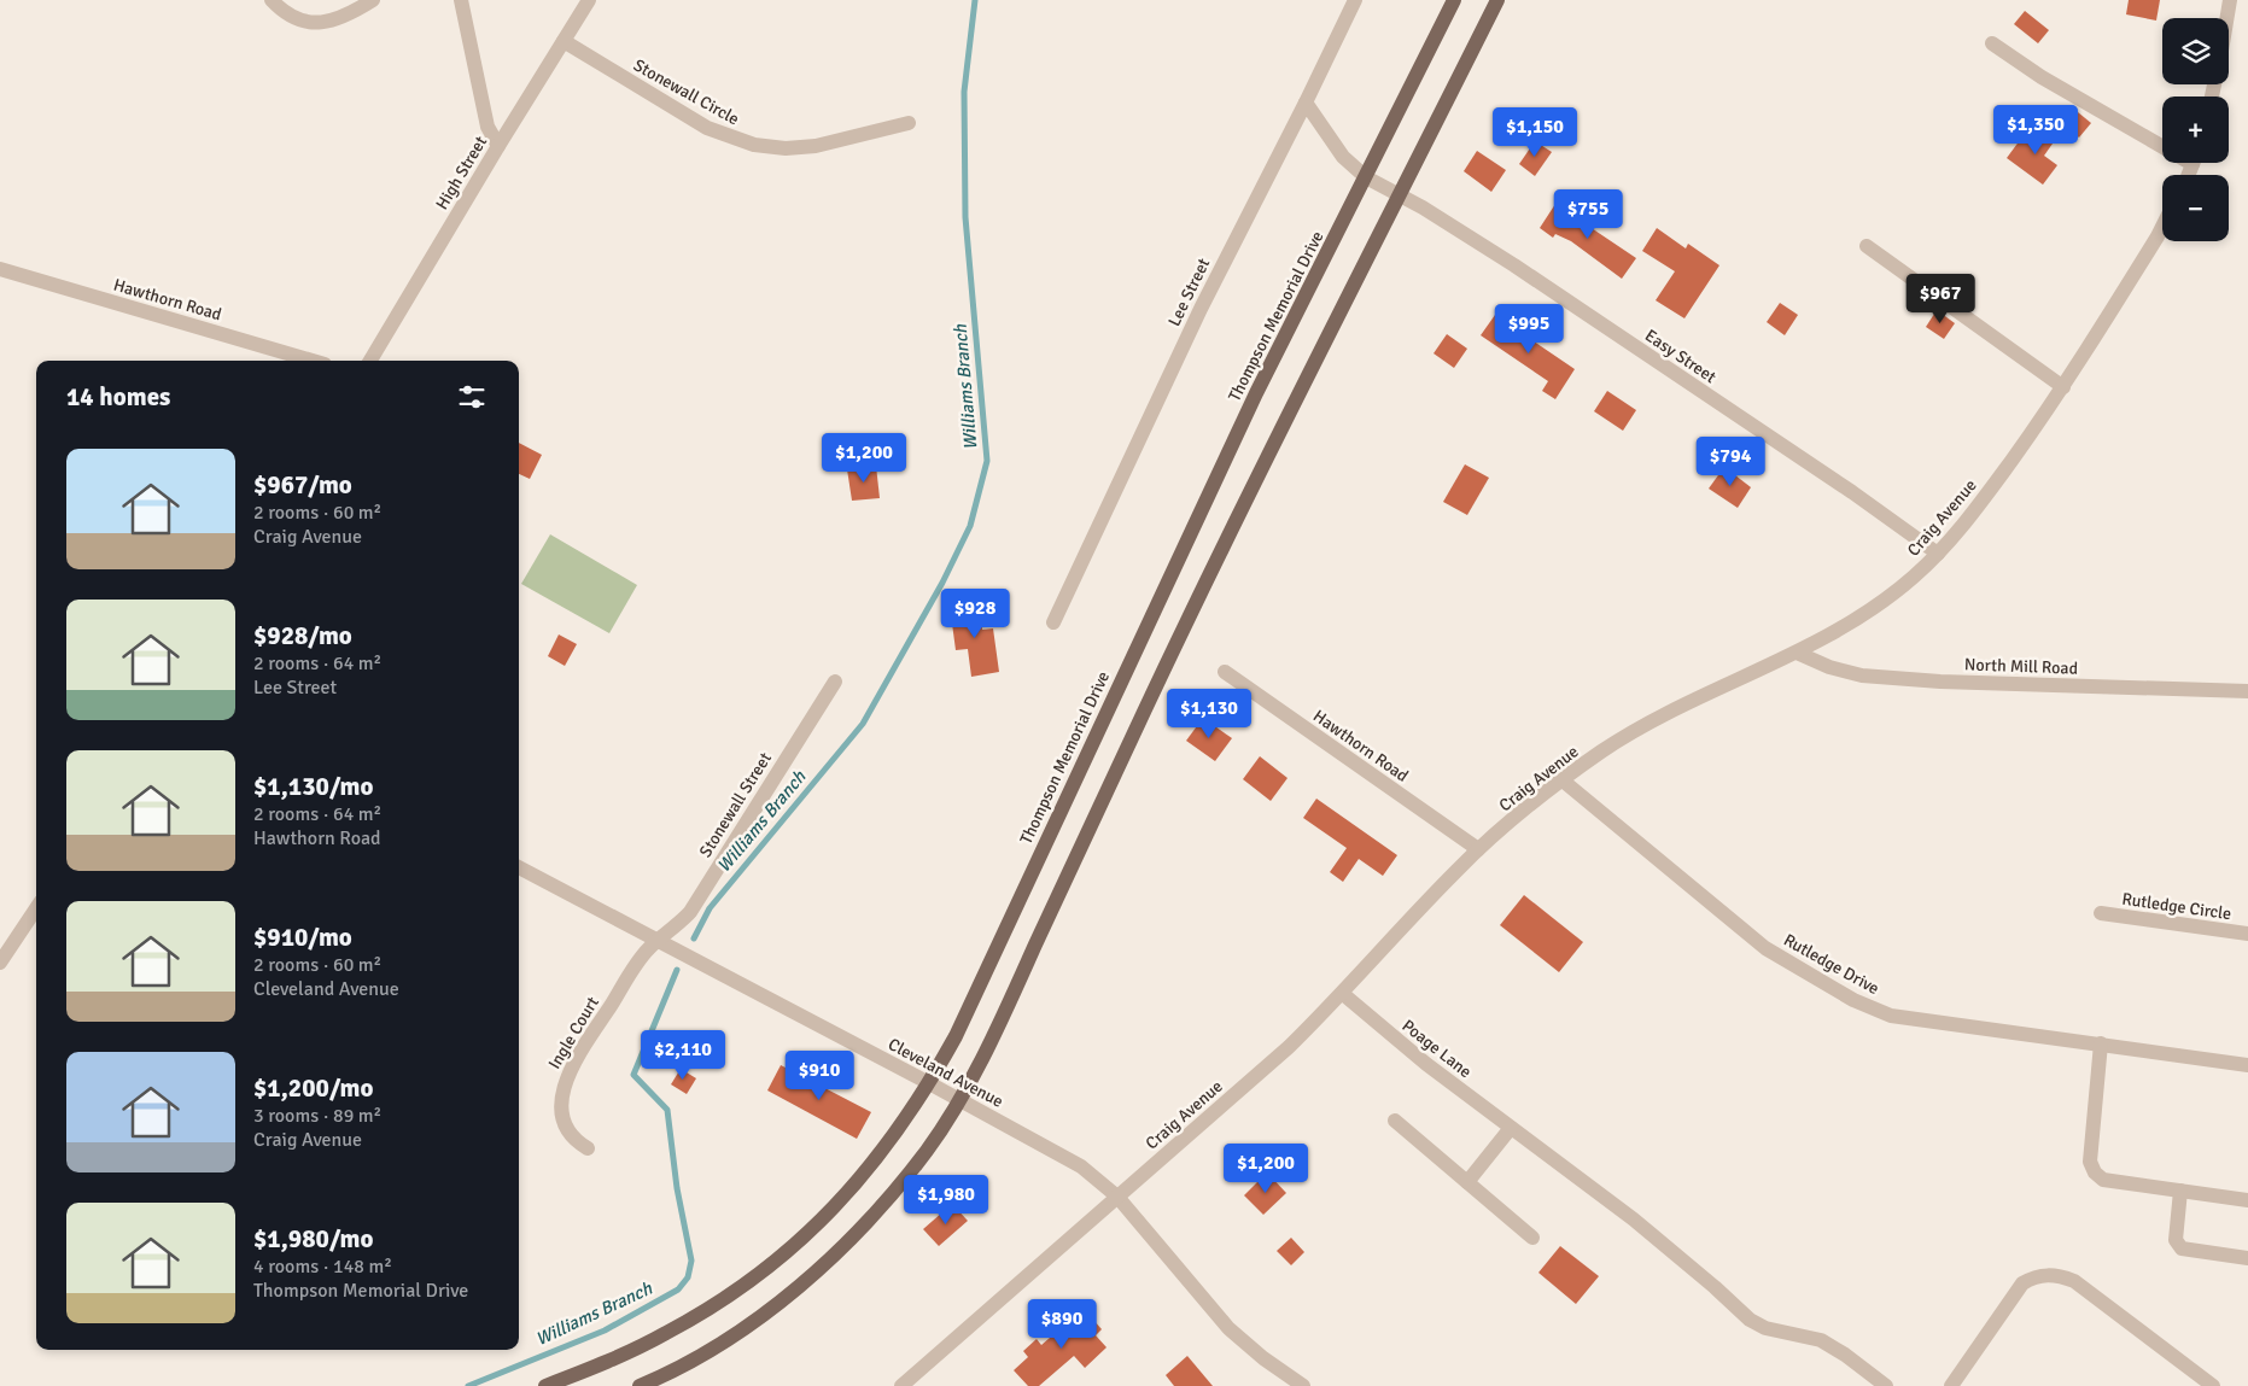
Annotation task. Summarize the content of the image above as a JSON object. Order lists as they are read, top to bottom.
{
  "streets": {
    "main road": ["Thompson Memorial Drive"],
    "street": [
      "Stonewall Circle",
      "High Street",
      "Lee Street",
      "Hawthorn Road",
      "Easy Street",
      "Craig Avenue",
      "North Mill Road",
      "Stonewall Street",
      "Rutledge Circle",
      "Rutledge Drive",
      "Ingle Court",
      "Poage Lane",
      "Cleveland Avenue"
    ]
  },
  "crossings": [
    ["Stonewall Circle", "High Street"],
    ["Hawthorn Road", "Craig Avenue"],
    ["Thompson Memorial Drive", "Cleveland Avenue"],
    ["Easy Street", "Craig Avenue"],
    ["Craig Avenue", "North Mill Road"],
    ["Craig Avenue", "Rutledge Drive"],
    ["Craig Avenue", "Poage Lane"],
    ["Craig Avenue", "Cleveland Avenue"],
    ["Stonewall Street", "Ingle Court"],
    ["Stonewall Street", "Cleveland Avenue"],
    ["Ingle Court", "Cleveland Avenue"]
  ],
  "water": ["Williams Branch"],
  "page": {
    "map_buttons": ["+", "−"],
    "price": [
      "$1,350",
      "$1,150",
      "$755",
      "$967",
      "$995",
      "$1,200",
      "$794",
      "$928",
      "$1,130",
      "$2,110",
      "$910",
      "$1,200",
      "$1,980",
      "$890"
    ],
    "heading": "14 homes",
    "list": [
      {
        "name": "$967/mo",
        "note": "2 rooms · 60 m² · Craig Avenue"
      },
      {
        "name": "$928/mo",
        "note": "2 rooms · 64 m² · Lee Street"
      },
      {
        "name": "$1,130/mo",
        "note": "2 rooms · 64 m² · Hawthorn Road"
      },
      {
        "name": "$910/mo",
        "note": "2 rooms · 60 m² · Cleveland Avenue"
      },
      {
        "name": "$1,200/mo",
        "note": "3 rooms · 89 m² · Craig Avenue"
      },
      {
        "name": "$1,980/mo",
        "note": "4 rooms · 148 m² · Thompson Memorial Drive"
      }
    ]
  }
}
